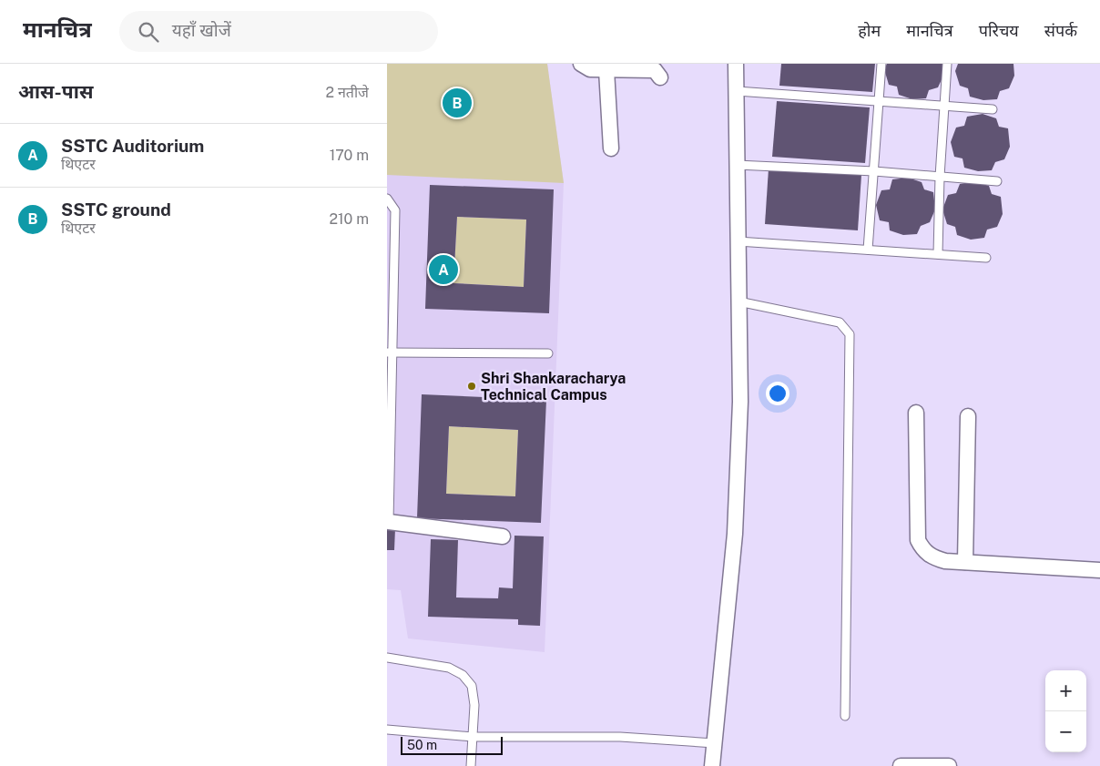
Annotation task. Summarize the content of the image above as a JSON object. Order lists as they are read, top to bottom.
{
  "places": ["Shri Shankaracharya Technical Campus"],
  "scale_bar": "50 m",
  "page": {
    "header": "मानचित्र",
    "search": "यहाँ खोजें",
    "nav": [
      "होम",
      "मानचित्र",
      "परिचय",
      "संपर्क"
    ],
    "heading": ["आस-पास", "2 नतीजे"],
    "pins": ["B", "A"],
    "list": [
      {
        "mark": "A",
        "name": "SSTC Auditorium",
        "note": "थिएटर",
        "value": "170 m"
      },
      {
        "mark": "B",
        "name": "SSTC ground",
        "note": "थिएटर",
        "value": "210 m"
      }
    ],
    "map_buttons": ["+", "−"],
    "scale": "50 m"
  }
}
